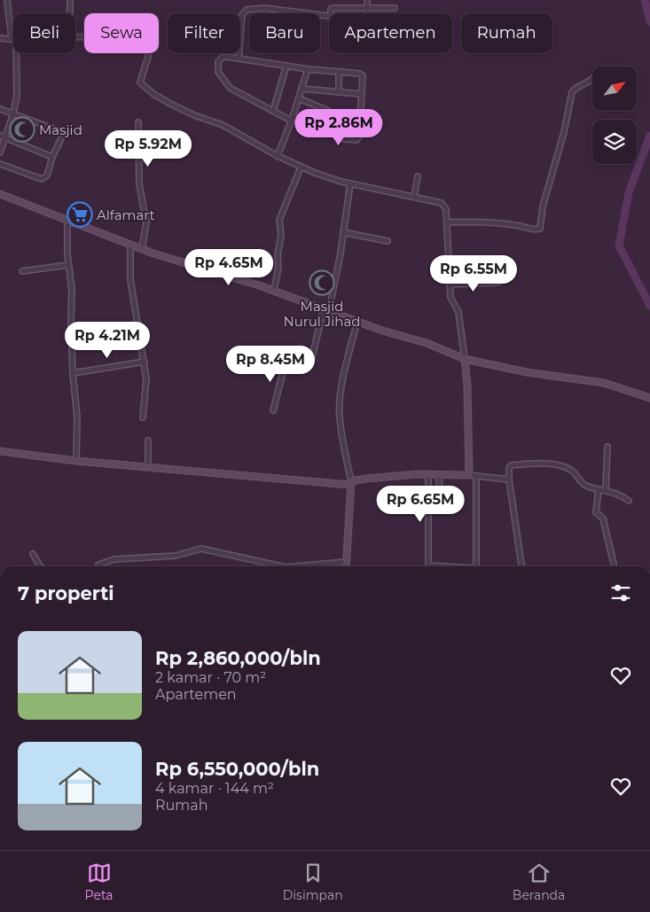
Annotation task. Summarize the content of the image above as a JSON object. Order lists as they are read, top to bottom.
{
  "places": {
    "mosque": ["Masjid", "Masjid Nurul Jihad"],
    "supermarket": ["Alfamart"]
  },
  "north": "top right",
  "page": {
    "chip": [
      "Beli",
      "Sewa",
      "Filter",
      "Baru",
      "Apartemen",
      "Rumah"
    ],
    "price": [
      "Rp 2.86M",
      "Rp 5.92M",
      "Rp 4.65M",
      "Rp 6.55M",
      "Rp 4.21M",
      "Rp 8.45M",
      "Rp 6.65M"
    ],
    "heading": "7 properti",
    "list": [
      {
        "name": "Rp 2,860,000/bln",
        "note": "2 kamar · 70 m² · Apartemen"
      },
      {
        "name": "Rp 6,550,000/bln",
        "note": "4 kamar · 144 m² · Rumah"
      }
    ],
    "tabs": ["Peta", "Disimpan", "Beranda"]
  }
}
